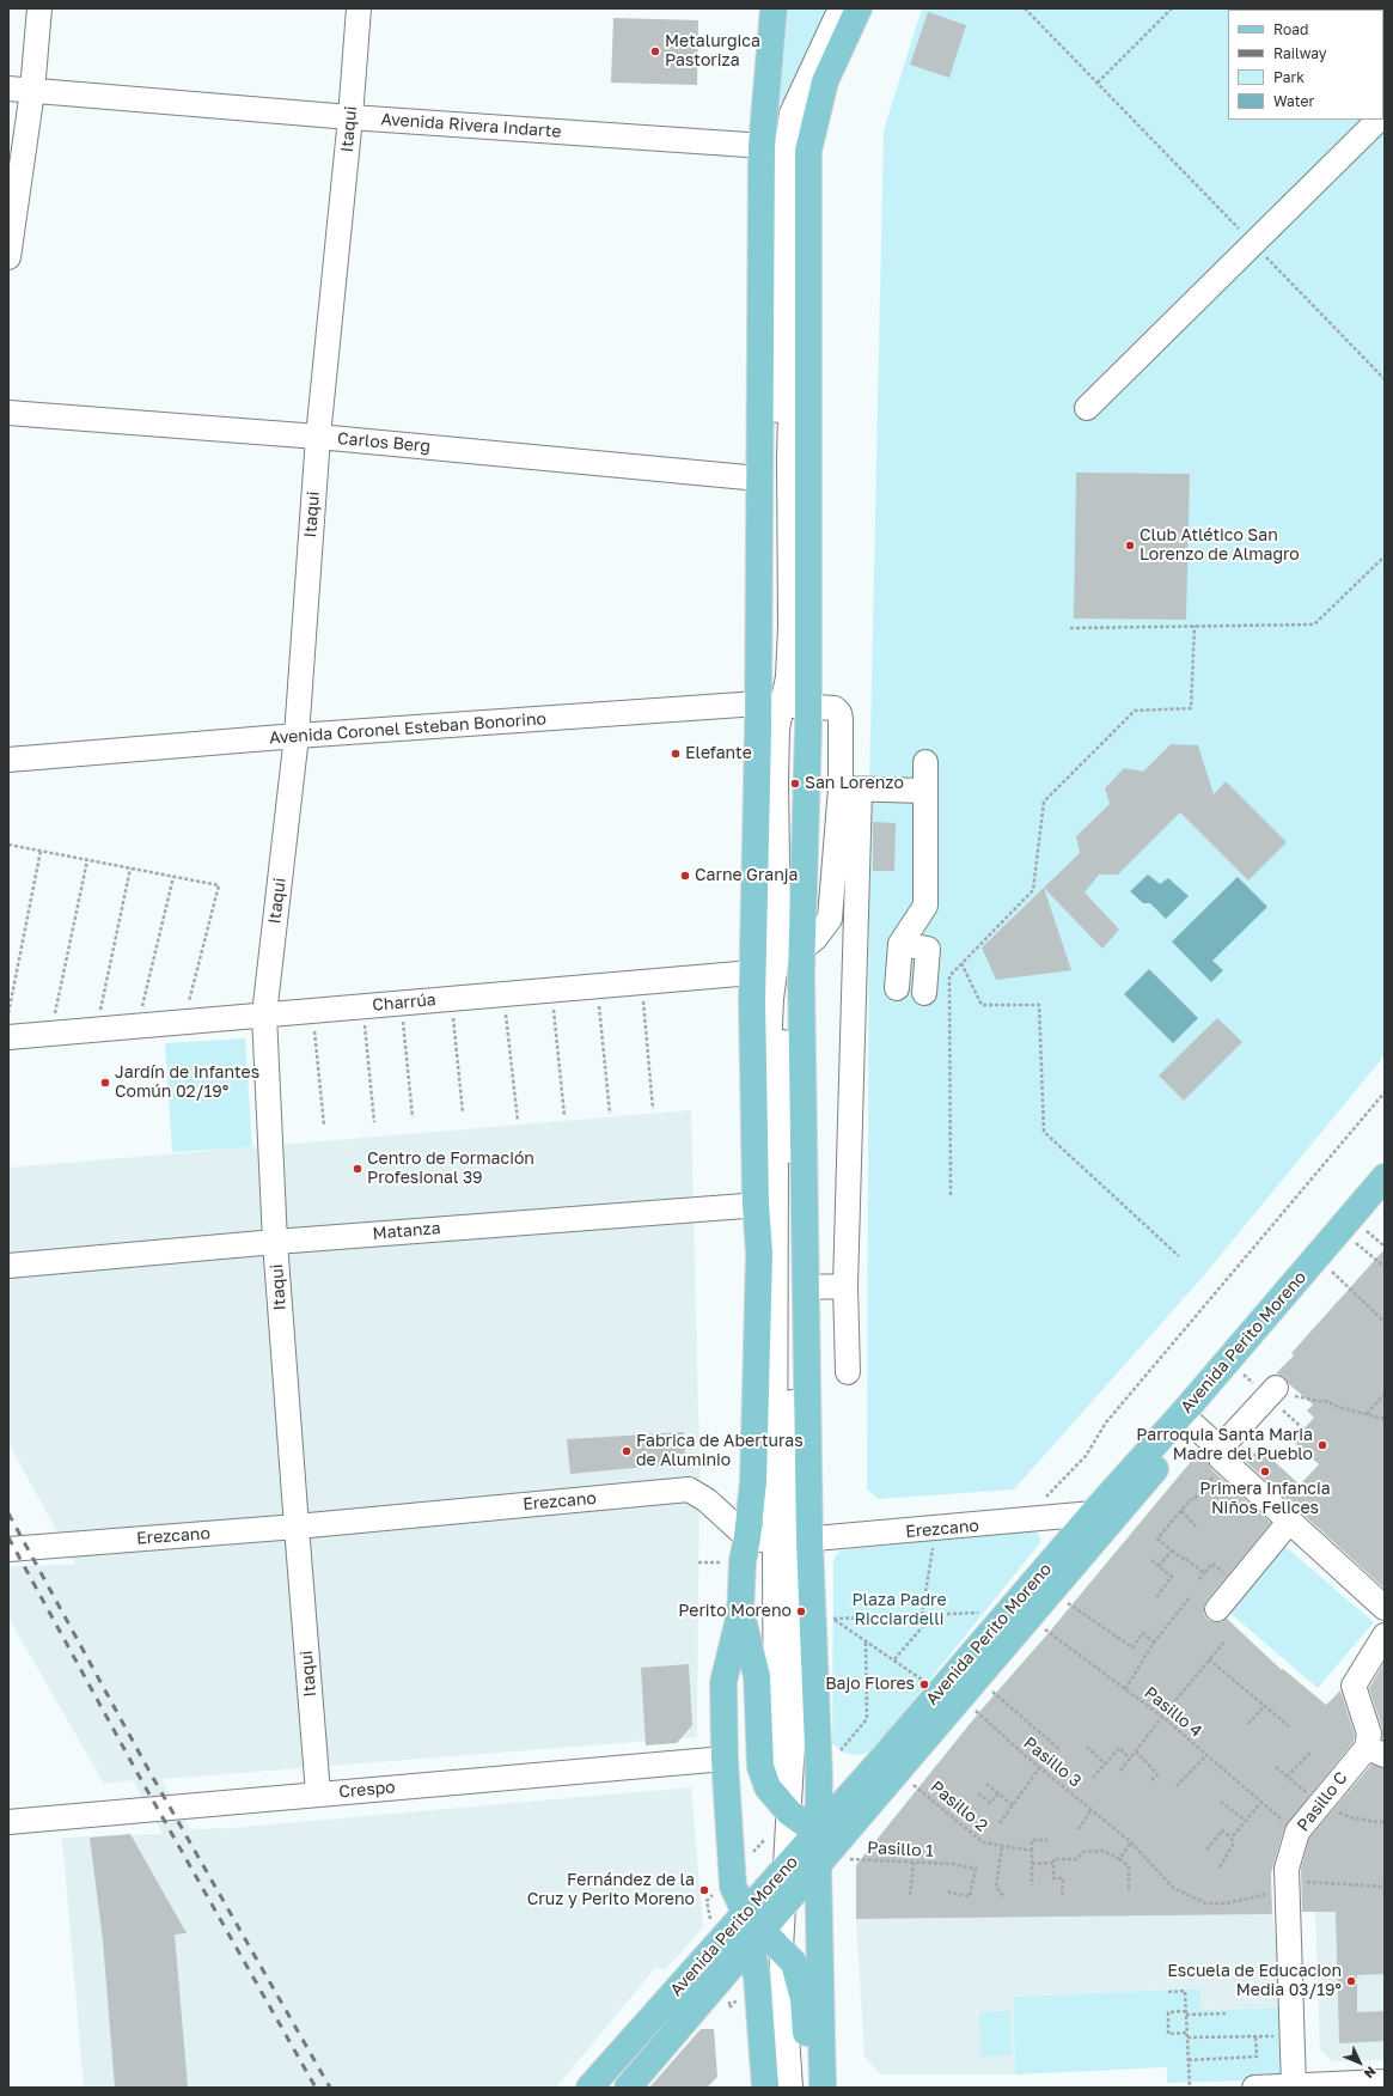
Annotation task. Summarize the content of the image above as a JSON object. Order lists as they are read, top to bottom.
{
  "streets": {
    "main road": ["Avenida Perito Moreno"],
    "street": [
      "Avenida Rivera Indarte",
      "Itaqui",
      "Carlos Berg",
      "Avenida Coronel Esteban Bonorino",
      "Charrúa",
      "Matanza",
      "Erezcano",
      "Crespo",
      "Pasillo C"
    ],
    "path": [
      "Pasillo 4",
      "Pasillo 3",
      "Pasillo 2",
      "Pasillo 1"
    ]
  },
  "crossings": [
    ["Avenida Rivera Indarte", "Itaqui"],
    ["Itaqui", "Carlos Berg"],
    ["Itaqui", "Avenida Coronel Esteban Bonorino"],
    ["Itaqui", "Charrúa"],
    ["Itaqui", "Matanza"],
    ["Itaqui", "Erezcano"],
    ["Itaqui", "Crespo"],
    ["Avenida Perito Moreno", "Erezcano"],
    ["Avenida Perito Moreno", "Pasillo 4"],
    ["Avenida Perito Moreno", "Pasillo 3"],
    ["Avenida Perito Moreno", "Pasillo 2"],
    ["Avenida Perito Moreno", "Pasillo 1"],
    ["Pasillo 4", "Pasillo C"],
    ["Pasillo 3", "Pasillo C"]
  ],
  "parks": ["Plaza Padre Ricciardelli"],
  "places": [
    "Metalurgica Pastoriza",
    "Club Atlético San Lorenzo de Almagro",
    "Elefante",
    "San Lorenzo",
    "Carne Granja",
    "Jardín de Infantes Común 02/19°",
    "Centro de Formación Profesional 39",
    "Parroquia Santa Maria Madre del Pueblo",
    "Fabrica de Aberturas de Aluminio",
    "Primera Infancia Niños Felices",
    "Perito Moreno",
    "Bajo Flores",
    "Fernández de la Cruz y Perito Moreno",
    "Escuela de Educacion Media 03/19°"
  ],
  "legend": [
    "Road",
    "Railway",
    "Park",
    "Water"
  ],
  "north": "bottom right"
}
